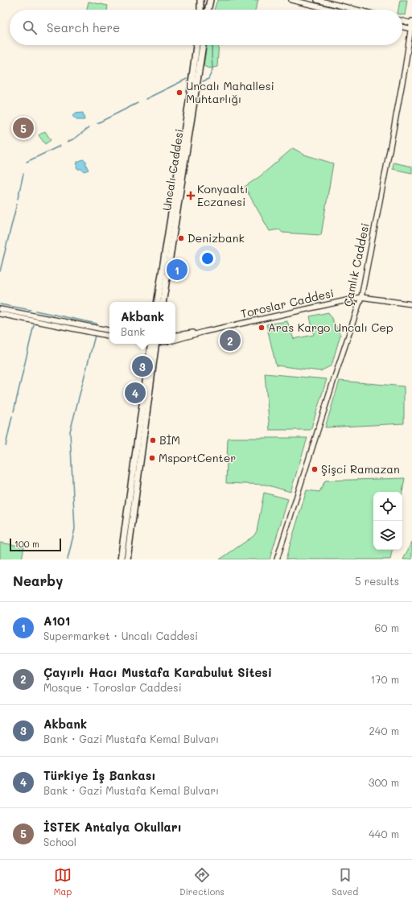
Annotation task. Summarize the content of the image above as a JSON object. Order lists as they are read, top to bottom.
{
  "streets": {
    "main road": ["Uncalı Caddesi"],
    "street": ["Çamlık Caddesi", "Toroslar Caddesi"]
  },
  "crossings": [
    ["Çamlık Caddesi", "Toroslar Caddesi"]
  ],
  "places": {
    "other": [
      "Uncalı Mahallesi Muhtarlığı",
      "Denizbank",
      "Aras Kargo Uncalı Cep",
      "BİM",
      "MsportCenter",
      "Şişci Ramazan"
    ],
    "health": ["Konyaaltı Eczanesi"]
  },
  "scale_bar": "100 m",
  "page": {
    "search": "Search here",
    "pins": [
      "5",
      "1",
      "2",
      "3",
      "4"
    ],
    "popup": ["Akbank", "Bank"],
    "scale": "100 m",
    "heading": ["Nearby", "5 results"],
    "list": [
      {
        "mark": "1",
        "name": "A101",
        "note": "Supermarket · Uncalı Caddesi",
        "value": "60 m"
      },
      {
        "mark": "2",
        "name": "Çayırlı Hacı Mustafa Karabulut Sitesi",
        "note": "Mosque · Toroslar Caddesi",
        "value": "170 m"
      },
      {
        "mark": "3",
        "name": "Akbank",
        "note": "Bank · Gazi Mustafa Kemal Bulvarı",
        "value": "240 m"
      },
      {
        "mark": "4",
        "name": "Türkiye İş Bankası",
        "note": "Bank · Gazi Mustafa Kemal Bulvarı",
        "value": "300 m"
      },
      {
        "mark": "5",
        "name": "İSTEK Antalya Okulları",
        "note": "School",
        "value": "440 m"
      }
    ],
    "nav": ["Map", "Directions", "Saved"]
  }
}
